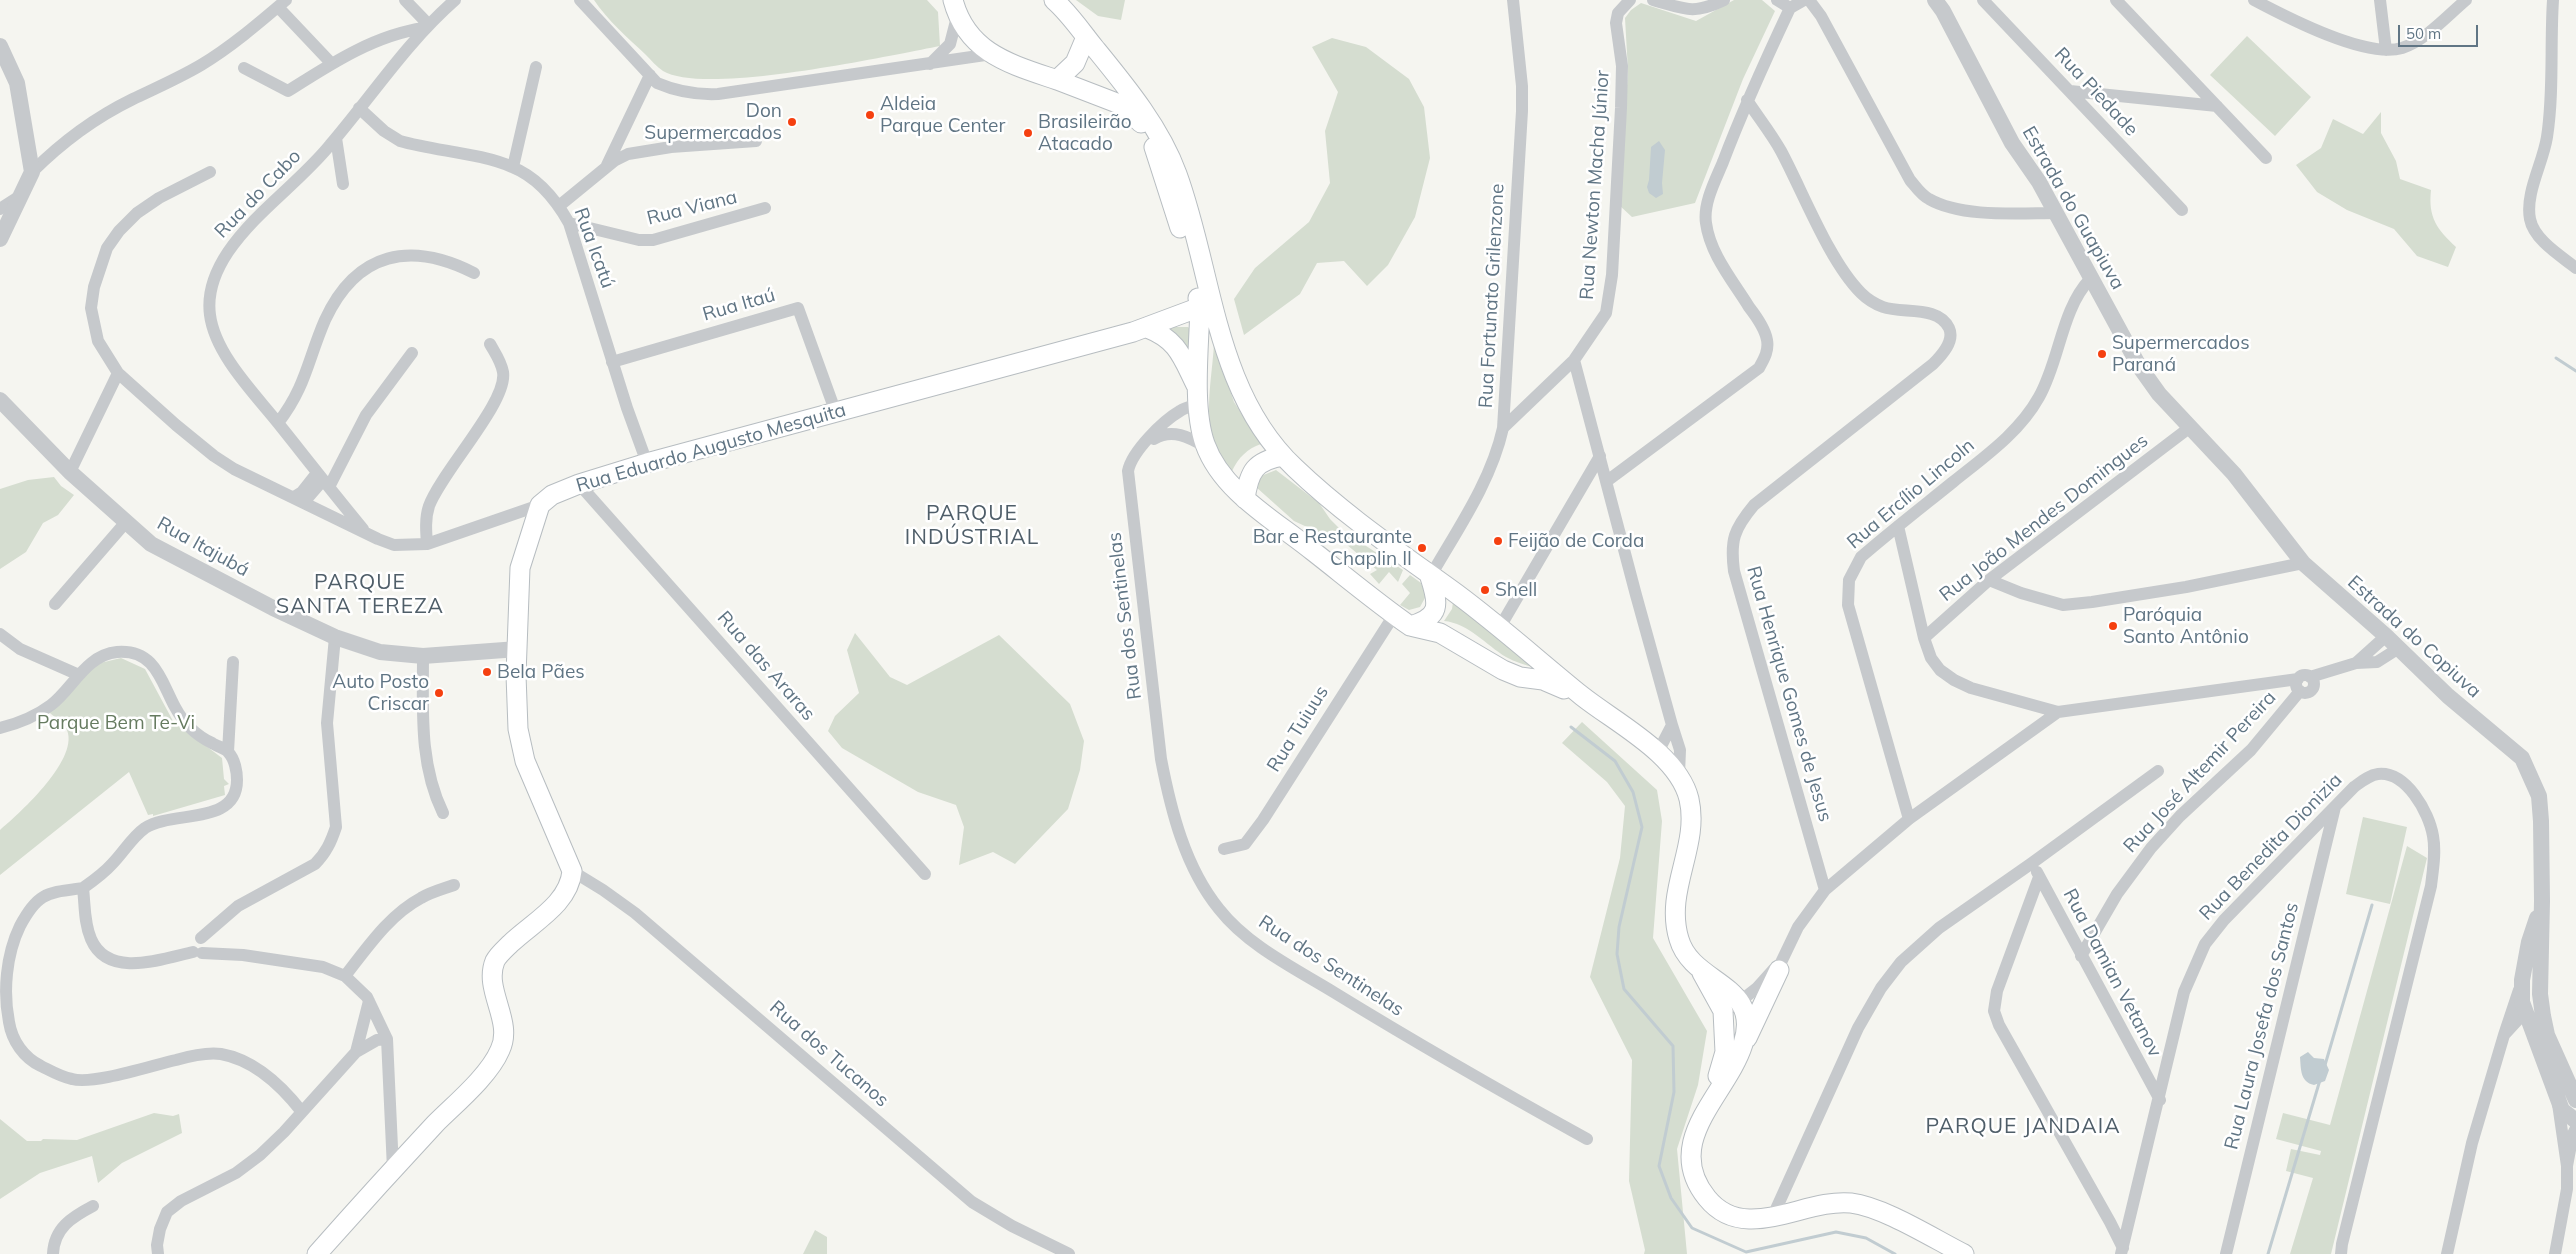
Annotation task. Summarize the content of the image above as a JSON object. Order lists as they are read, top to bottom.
{
  "streets": {
    "main road": ["Rua Eduardo Augusto Mesquita"],
    "street": [
      "Rua Piedade",
      "Rua Newton Macha Júnior",
      "Rua do Cabo",
      "Rua Viana",
      "Estrada do Guapiuva",
      "Rua Icatú",
      "Rua Fortunato Grilenzone",
      "Rua Itaú",
      "Rua Ercílio Lincoln",
      "Rua João Mendes Domingues",
      "Rua Itajubá",
      "Rua dos Sentinelas",
      "Estrada do Copiuva",
      "Rua das Araras",
      "Rua Henrique Gomes de Jesus",
      "Rua Tuiuus",
      "Rua José Altemir Pereira",
      "Rua Benedita Dionizia",
      "Rua Damian Vetanov",
      "Rua Laura Josefa dos Santos",
      "Rua dos Tucanos"
    ]
  },
  "crossings": [
    ["Rua Newton Macha Júnior", "Rua Fortunato Grilenzone"],
    ["Rua do Cabo", "Rua Icatú"],
    ["Rua Viana", "Rua Icatú"],
    ["Estrada do Guapiuva", "Rua Ercílio Lincoln"],
    ["Estrada do Guapiuva", "Rua João Mendes Domingues"],
    ["Estrada do Guapiuva", "Estrada do Copiuva"],
    ["Rua Icatú", "Rua Itaú"],
    ["Rua Icatú", "Rua Eduardo Augusto Mesquita"],
    ["Rua Itaú", "Rua Eduardo Augusto Mesquita"],
    ["Rua Eduardo Augusto Mesquita", "Rua das Araras"],
    ["Rua João Mendes Domingues", "Estrada do Copiuva"],
    ["Rua José Altemir Pereira", "Rua Damian Vetanov"],
    ["Rua Benedita Dionizia", "Rua Damian Vetanov"],
    ["Rua Benedita Dionizia", "Rua Laura Josefa dos Santos"]
  ],
  "districts": ["PARQUE INDÚSTRIAL", "PARQUE SANTA TEREZA", "PARQUE JANDAIA"],
  "parks": ["Parque Bem Te-Vi"],
  "places": [
    "Aldeia Parque Center",
    "Don Supermercados",
    "Brasileirão Atacado",
    "Supermercados Paraná",
    "Feijão de Corda",
    "Bar e Restaurante Chaplin II",
    "Shell",
    "Paróquia Santo Antônio",
    "Bela Pães",
    "Auto Posto Criscar"
  ],
  "scale_bar": "50 m"
}
